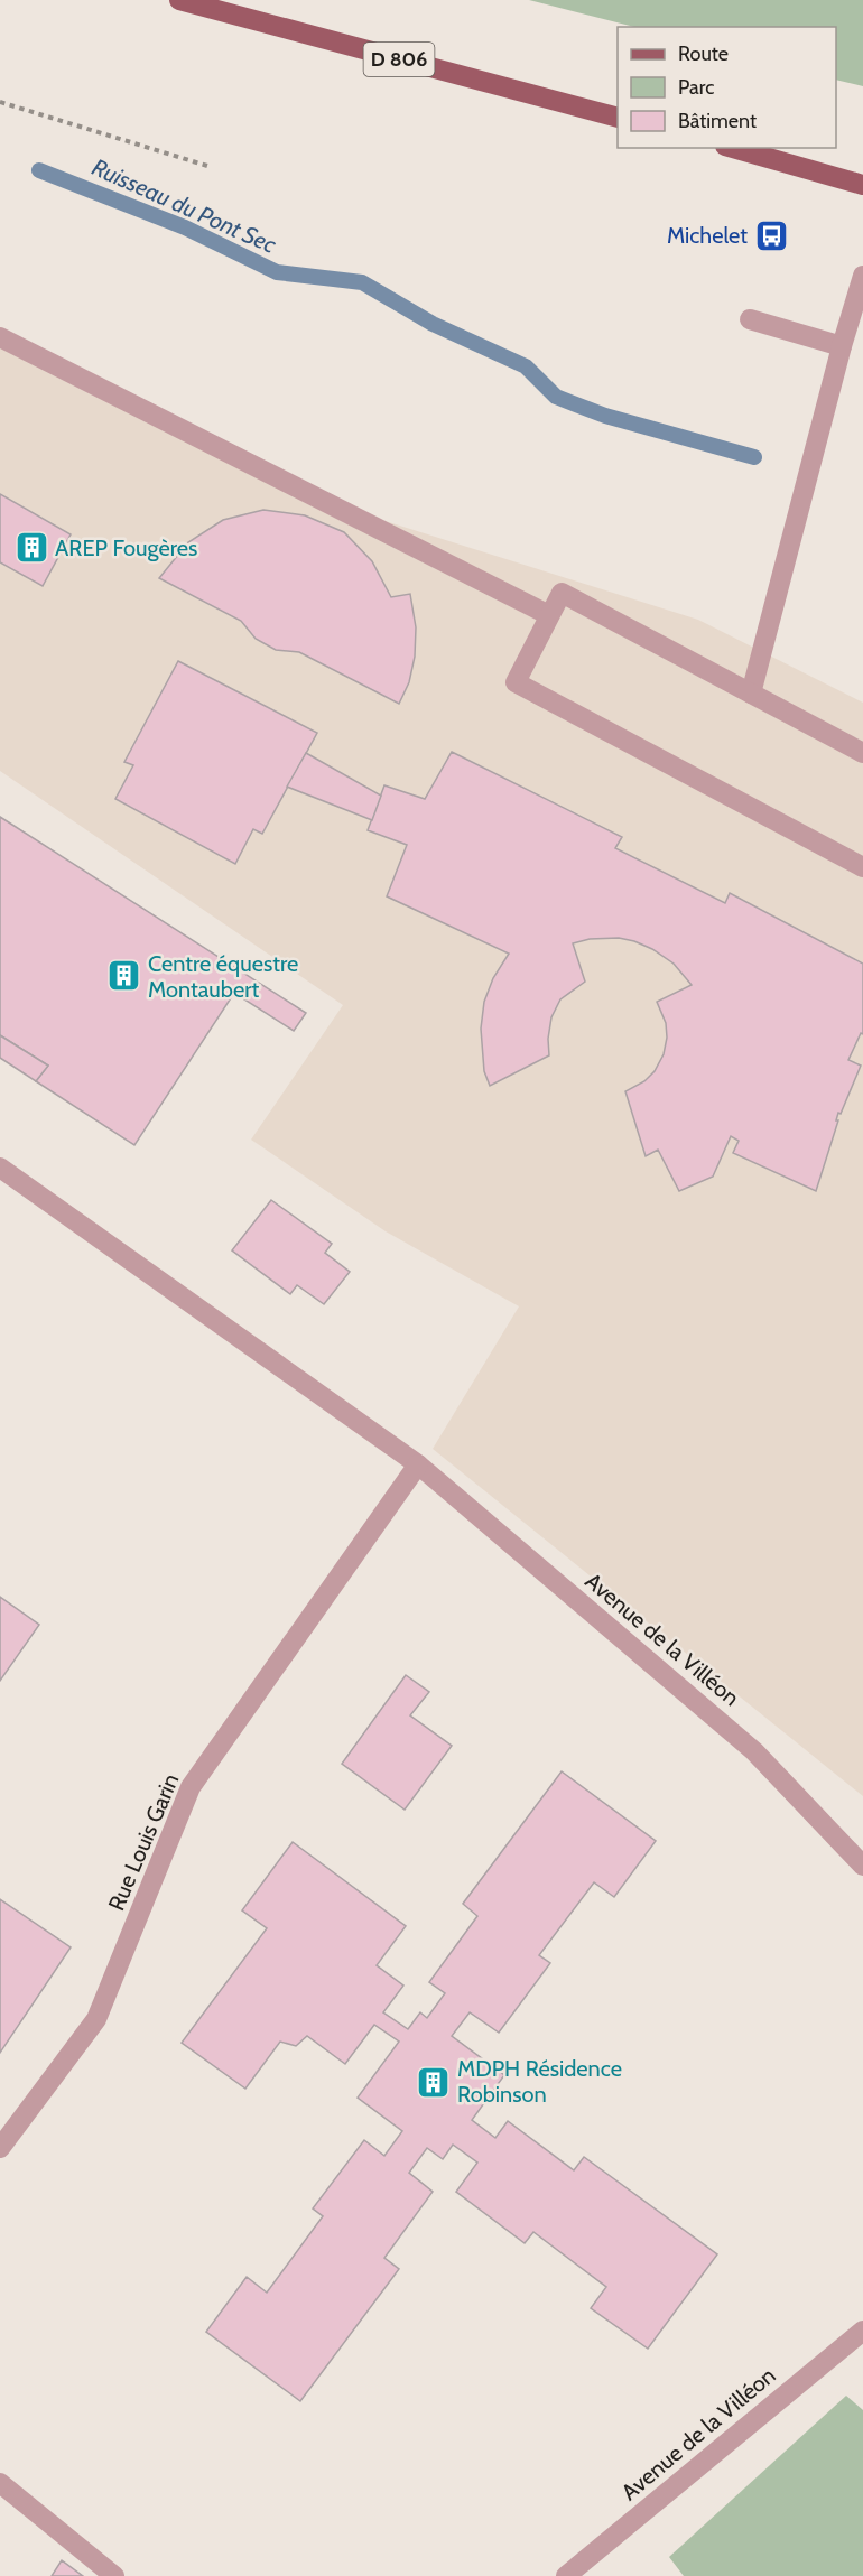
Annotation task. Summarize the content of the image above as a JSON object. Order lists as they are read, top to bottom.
{
  "streets": {
    "main road": ["D 806"],
    "street": ["Avenue de la Villéon", "Rue Louis Garin"]
  },
  "crossings": [
    ["Avenue de la Villéon", "Rue Louis Garin"]
  ],
  "water": ["Ruisseau du Pont Sec"],
  "places": {
    "bus stop": ["Michelet"],
    "building": ["AREP Fougères", "Centre équestre Montaubert", "MDPH Résidence Robinson"]
  },
  "legend": ["Route", "Parc", "Bâtiment"]
}
